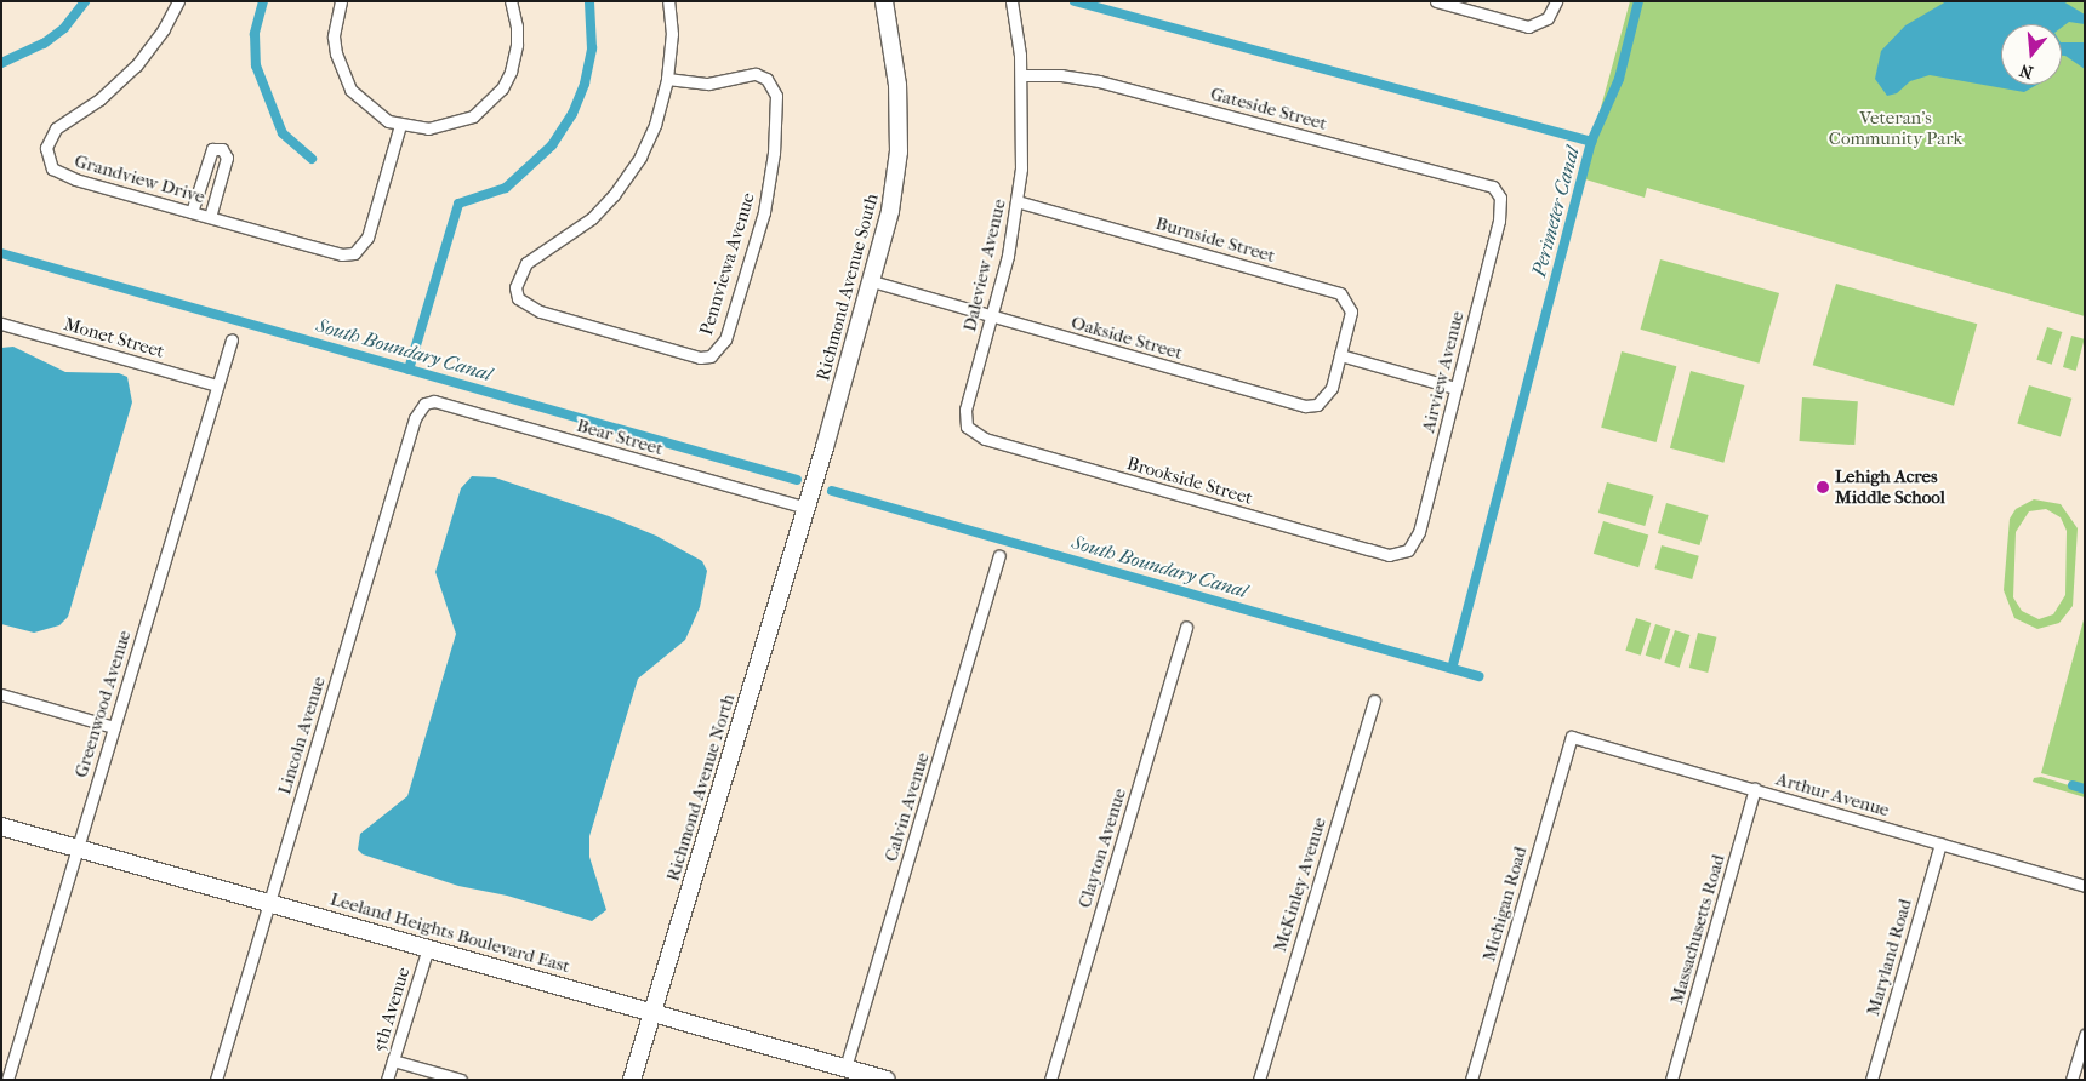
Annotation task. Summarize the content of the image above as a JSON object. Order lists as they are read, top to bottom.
{
  "streets": {
    "street": [
      "Gateside Street",
      "Grandview Drive",
      "Burnside Street",
      "Pennviewa Avenue",
      "Daleview Avenue",
      "Richmond Avenue South",
      "Monet Street",
      "Oakside Street",
      "Airview Avenue",
      "Bear Street",
      "Brookside Street",
      "Greenwood Avenue",
      "Lincoln Avenue",
      "Richmond Avenue North",
      "Arthur Avenue",
      "Calvin Avenue",
      "Clayton Avenue",
      "McKinley Avenue",
      "Michigan Road",
      "Massachusetts Road",
      "Leeland Heights Boulevard East",
      "Maryland Road",
      "5th Avenue"
    ]
  },
  "crossings": [
    ["Gateside Street", "Daleview Avenue"],
    ["Gateside Street", "Airview Avenue"],
    ["Burnside Street", "Daleview Avenue"],
    ["Burnside Street", "Oakside Street"],
    ["Daleview Avenue", "Oakside Street"],
    ["Daleview Avenue", "Brookside Street"],
    ["Richmond Avenue South", "Oakside Street"],
    ["Richmond Avenue South", "Bear Street"],
    ["Richmond Avenue South", "Richmond Avenue North"],
    ["Monet Street", "Greenwood Avenue"],
    ["Airview Avenue", "Brookside Street"],
    ["Bear Street", "Lincoln Avenue"],
    ["Bear Street", "Richmond Avenue North"],
    ["Greenwood Avenue", "Leeland Heights Boulevard East"],
    ["Lincoln Avenue", "Leeland Heights Boulevard East"],
    ["Richmond Avenue North", "Leeland Heights Boulevard East"],
    ["Arthur Avenue", "Michigan Road"],
    ["Arthur Avenue", "Massachusetts Road"],
    ["Arthur Avenue", "Maryland Road"],
    ["Calvin Avenue", "Leeland Heights Boulevard East"],
    ["Leeland Heights Boulevard East", "5th Avenue"]
  ],
  "water": ["Perimeter Canal", "South Boundary Canal"],
  "parks": ["Veteran's Community Park"],
  "places": ["Lehigh Acres Middle School"],
  "north": "bottom"
}
